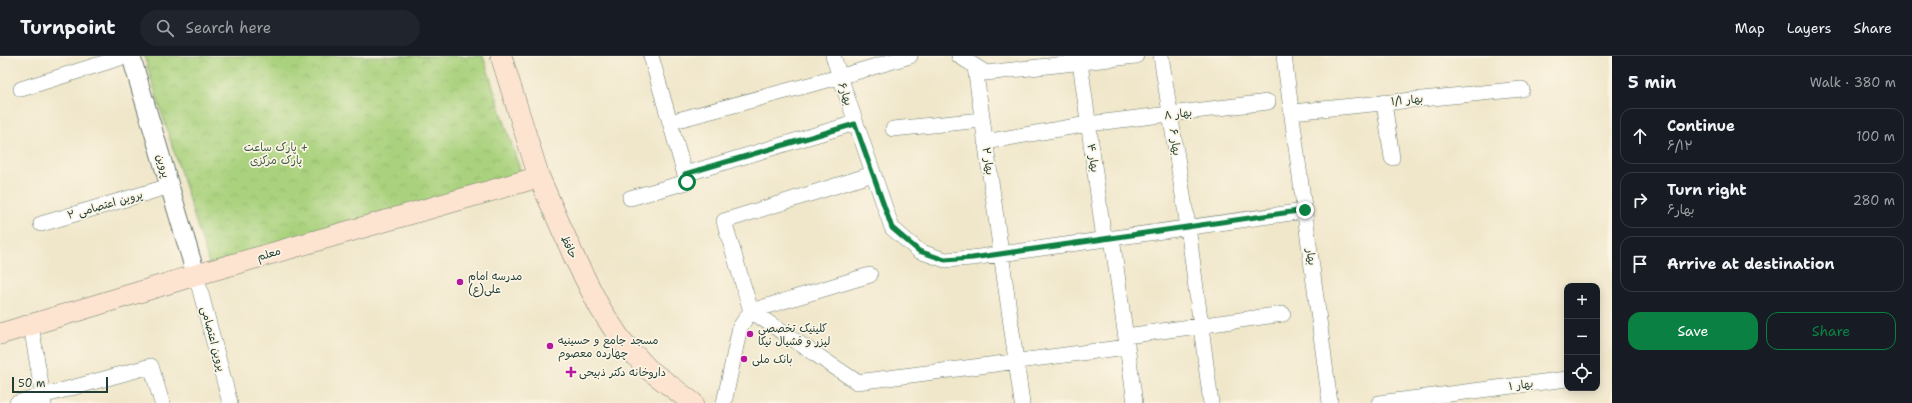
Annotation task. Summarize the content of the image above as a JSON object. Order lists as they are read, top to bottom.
{
  "streets": {
    "main road": ["حافظ", "معلم"],
    "street": [
      "بهار۶",
      "بهار ۱/۱",
      "بهار ۸",
      "بهار ۶",
      "بهار ۴",
      "بهار ۲",
      "پروین",
      "پروین اعتصامی ۲",
      "بهار",
      "پروین اعتصامی",
      "بهار ۱"
    ]
  },
  "crossings": [
    ["بهار۶", "بهار ۶"],
    ["بهار۶", "بهار ۴"],
    ["بهار۶", "بهار ۲"],
    ["بهار۶", "بهار"],
    ["بهار ۱/۱", "بهار"],
    ["بهار ۸", "بهار ۶"],
    ["بهار ۸", "بهار ۴"],
    ["بهار ۸", "بهار ۲"],
    ["پروین", "پروین اعتصامی ۲"],
    ["پروین", "معلم"],
    ["پروین", "پروین اعتصامی"],
    ["حافظ", "معلم"],
    ["معلم", "پروین اعتصامی"]
  ],
  "parks": ["پارک ساعت + پارک مرکزی"],
  "places": {
    "other": [
      "مدرسه امام علی(ع)",
      "کلینیک تخصصی لیزر و فشیال نیکا",
      "مسجد جامع و حسینیه چهارده معصوم",
      "بانک ملی"
    ],
    "health": ["داروخانه دکتر ذبیحی"]
  },
  "scale_bar": "50 m",
  "page": {
    "header": "Turnpoint",
    "search": "Search here",
    "nav": ["Map", "Layers", "Share"],
    "heading": ["5 min", "Walk · 380 m"],
    "list": [
      ["Continue", "۶/۱۲", "100 m"],
      ["Turn right", "بهار۶", "280 m"],
      "Arrive at destination"
    ],
    "map_buttons": ["+", "−"],
    "buttons": ["Save", "Share"],
    "scale": "50 m"
  }
}
